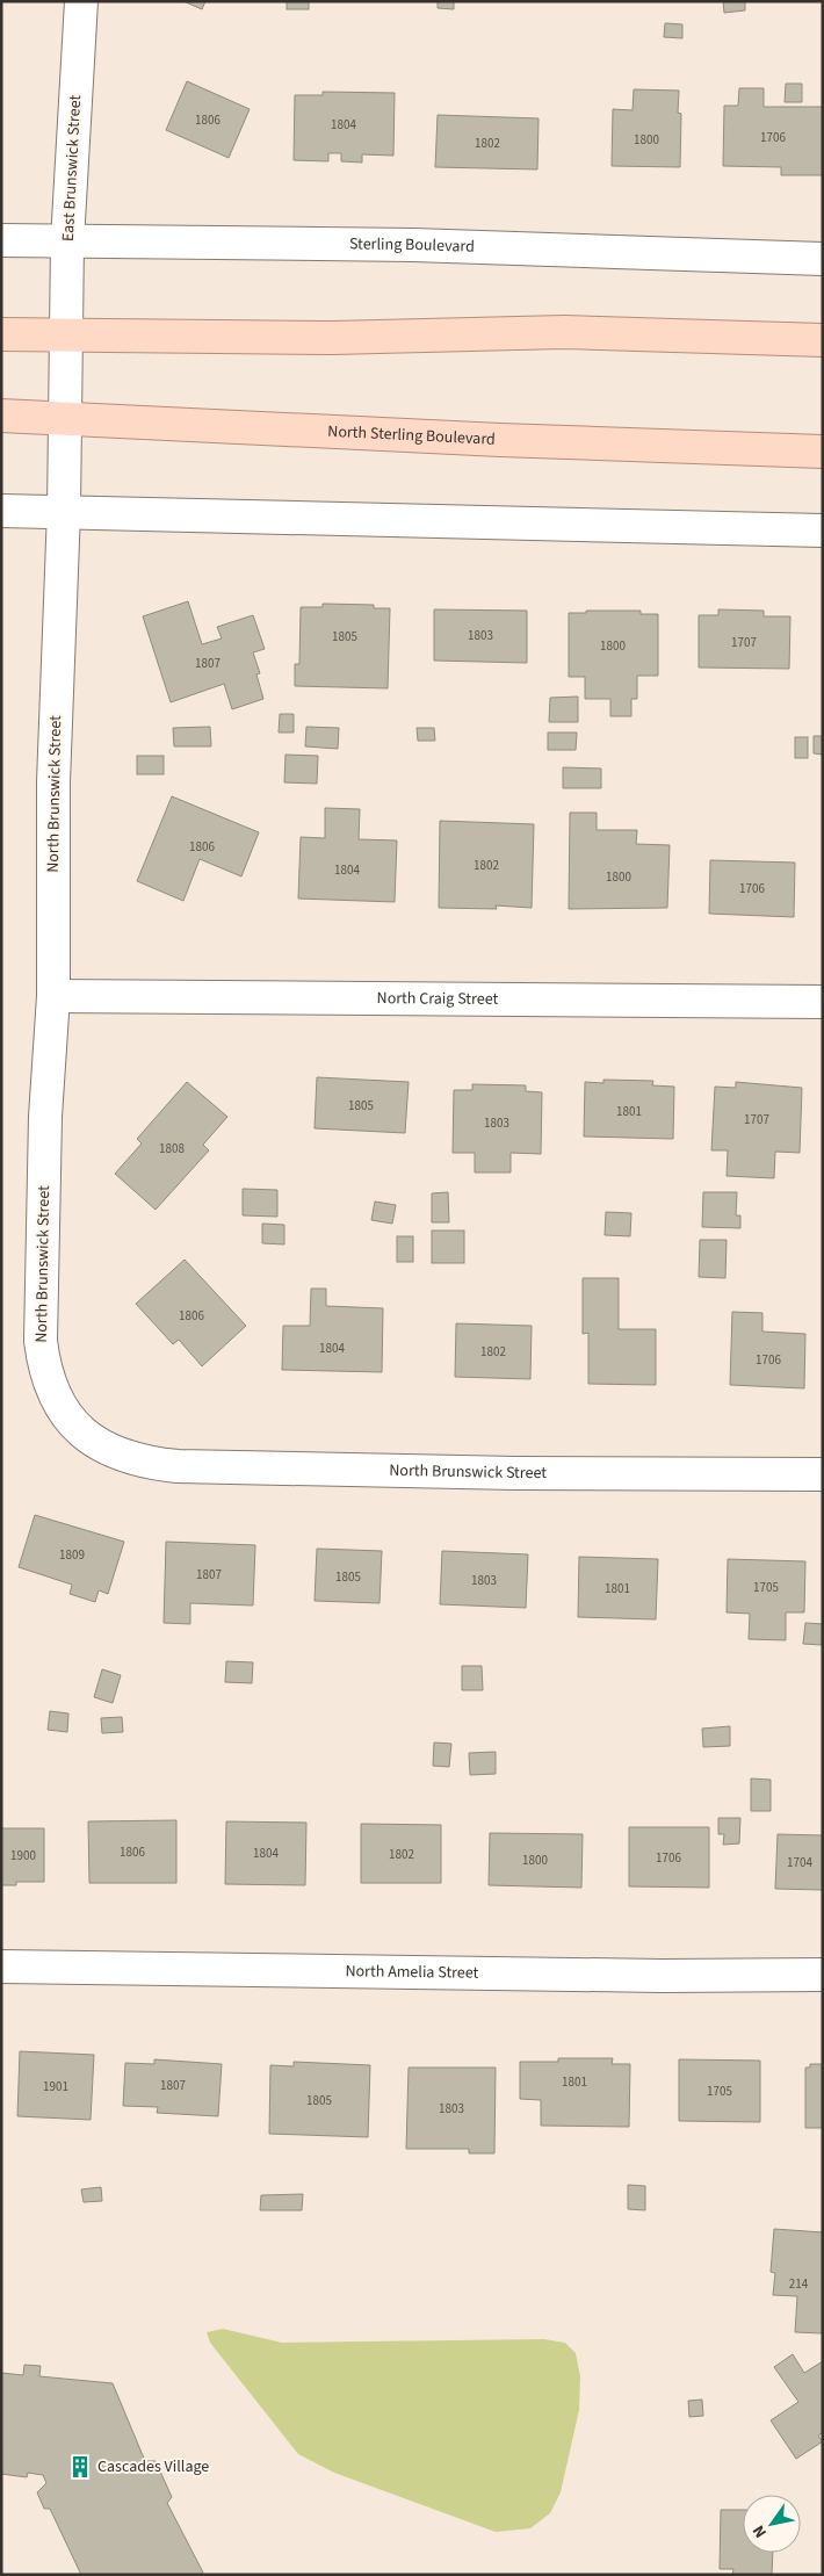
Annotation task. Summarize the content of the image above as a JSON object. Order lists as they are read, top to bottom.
{
  "streets": {
    "main road": ["North Sterling Boulevard"],
    "street": [
      "East Brunswick Street",
      "Sterling Boulevard",
      "North Brunswick Street",
      "North Craig Street",
      "North Amelia Street"
    ]
  },
  "crossings": [
    ["East Brunswick Street", "Sterling Boulevard"],
    ["East Brunswick Street", "North Brunswick Street"],
    ["North Sterling Boulevard", "North Brunswick Street"],
    ["North Brunswick Street", "North Craig Street"]
  ],
  "places": {
    "building": ["Cascades Village"]
  },
  "house_numbers": [
    "1806",
    "1804",
    "1706",
    "1800",
    "1802",
    "1803",
    "1805",
    "1707",
    "1800",
    "1807",
    "1806",
    "1802",
    "1804",
    "1800",
    "1706",
    "1805",
    "1801",
    "1707",
    "1803",
    "1808",
    "1806",
    "1804",
    "1802",
    "1706",
    "1809",
    "1807",
    "1805",
    "1803",
    "1705",
    "1801",
    "1806",
    "1804",
    "1802",
    "1900",
    "1706",
    "1800",
    "1704",
    "1801",
    "1807",
    "1901",
    "1705",
    "1805",
    "1803",
    "214"
  ],
  "north": "bottom left"
}
